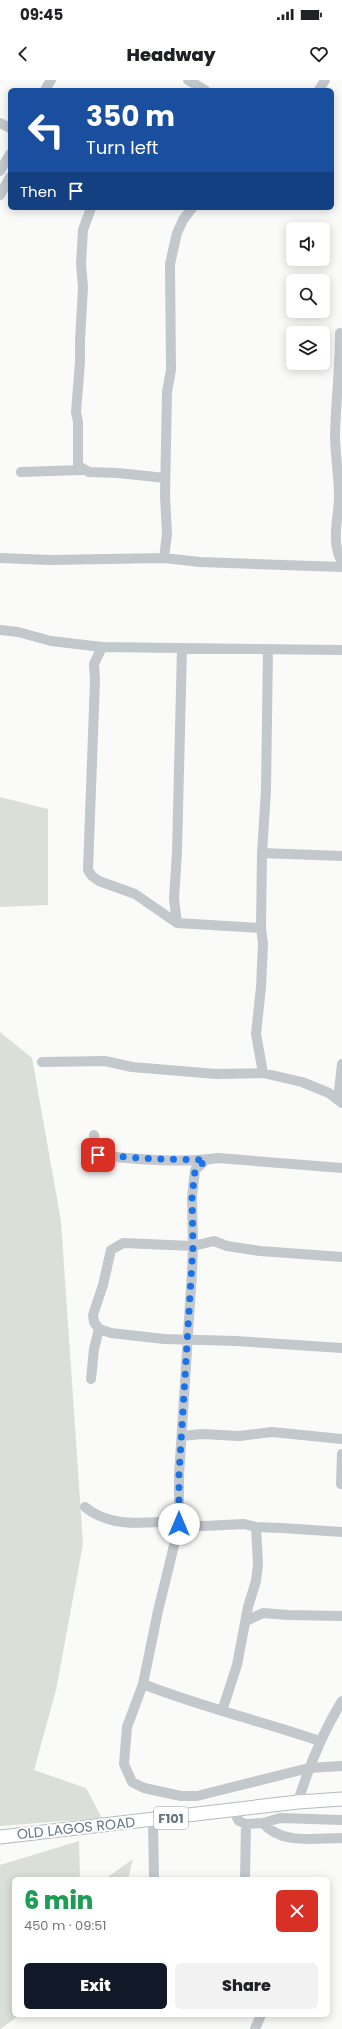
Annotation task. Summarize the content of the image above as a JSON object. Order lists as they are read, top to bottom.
{
  "streets": {
    "main road": ["F101", "OLD LAGOS ROAD"]
  },
  "page": {
    "status": "09:45",
    "header": "Headway",
    "turn": ["350 m", "Turn left"],
    "then": "Then",
    "heading": ["6 min", "450 m · 09:51"],
    "buttons": ["Exit", "Share"]
  }
}
